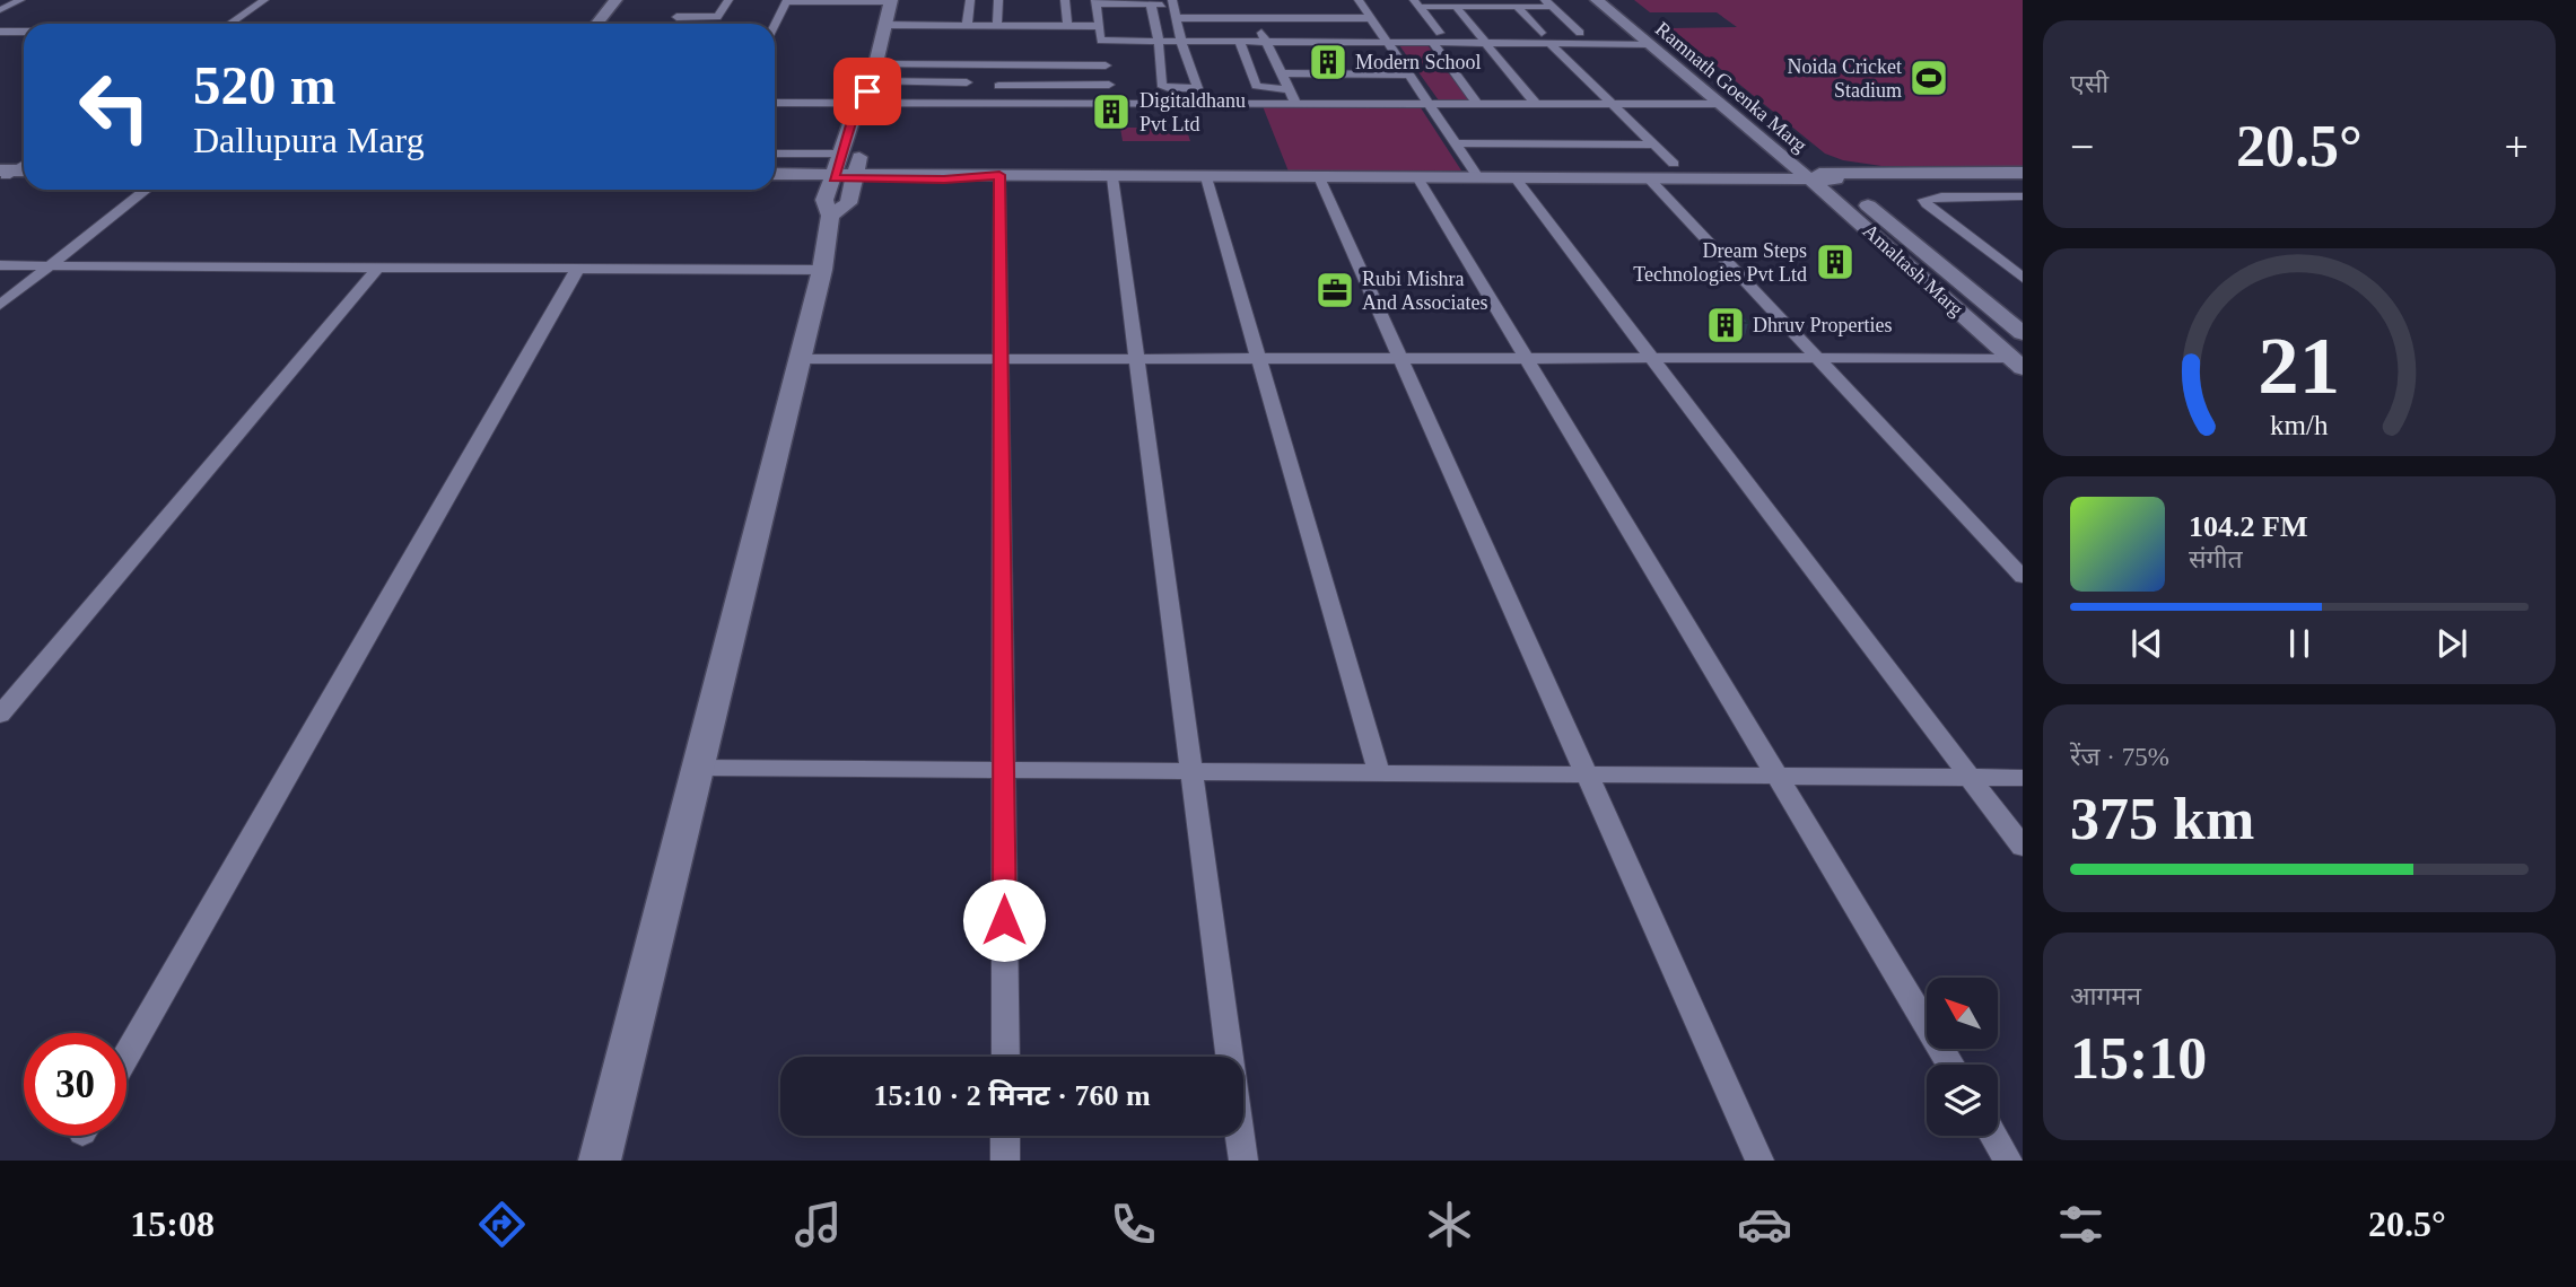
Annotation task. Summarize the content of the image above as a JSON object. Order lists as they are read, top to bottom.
{
  "streets": {
    "street": ["Ramnath Goenka Marg", "Amaltash Marg"]
  },
  "crossings": [
    ["Ramnath Goenka Marg", "Amaltash Marg"]
  ],
  "places": {
    "building": [
      "Modern School",
      "Digitaldhanu Pvt Ltd",
      "Dream Steps Technologies Pvt Ltd",
      "Dhruv Properties"
    ],
    "sports": ["Noida Cricket Stadium"],
    "office": ["Rubi Mishra And Associates"]
  },
  "north": "top left",
  "page": {
    "tile": [
      "एसी",
      ["रेंज · 75%", "375 km"],
      ["आगमन", "15:10"]
    ],
    "turn": ["520 m", "Dallupura Marg"],
    "heat": ["−", "20.5°", "+"],
    "song": ["104.2 FM", "संगीत"],
    "limit": "30",
    "trip": "15:10 · 2 मिनट · 760 m",
    "tabs": ["15:08", "20.5°"],
    "gauge": ["21", "km/h"]
  }
}
